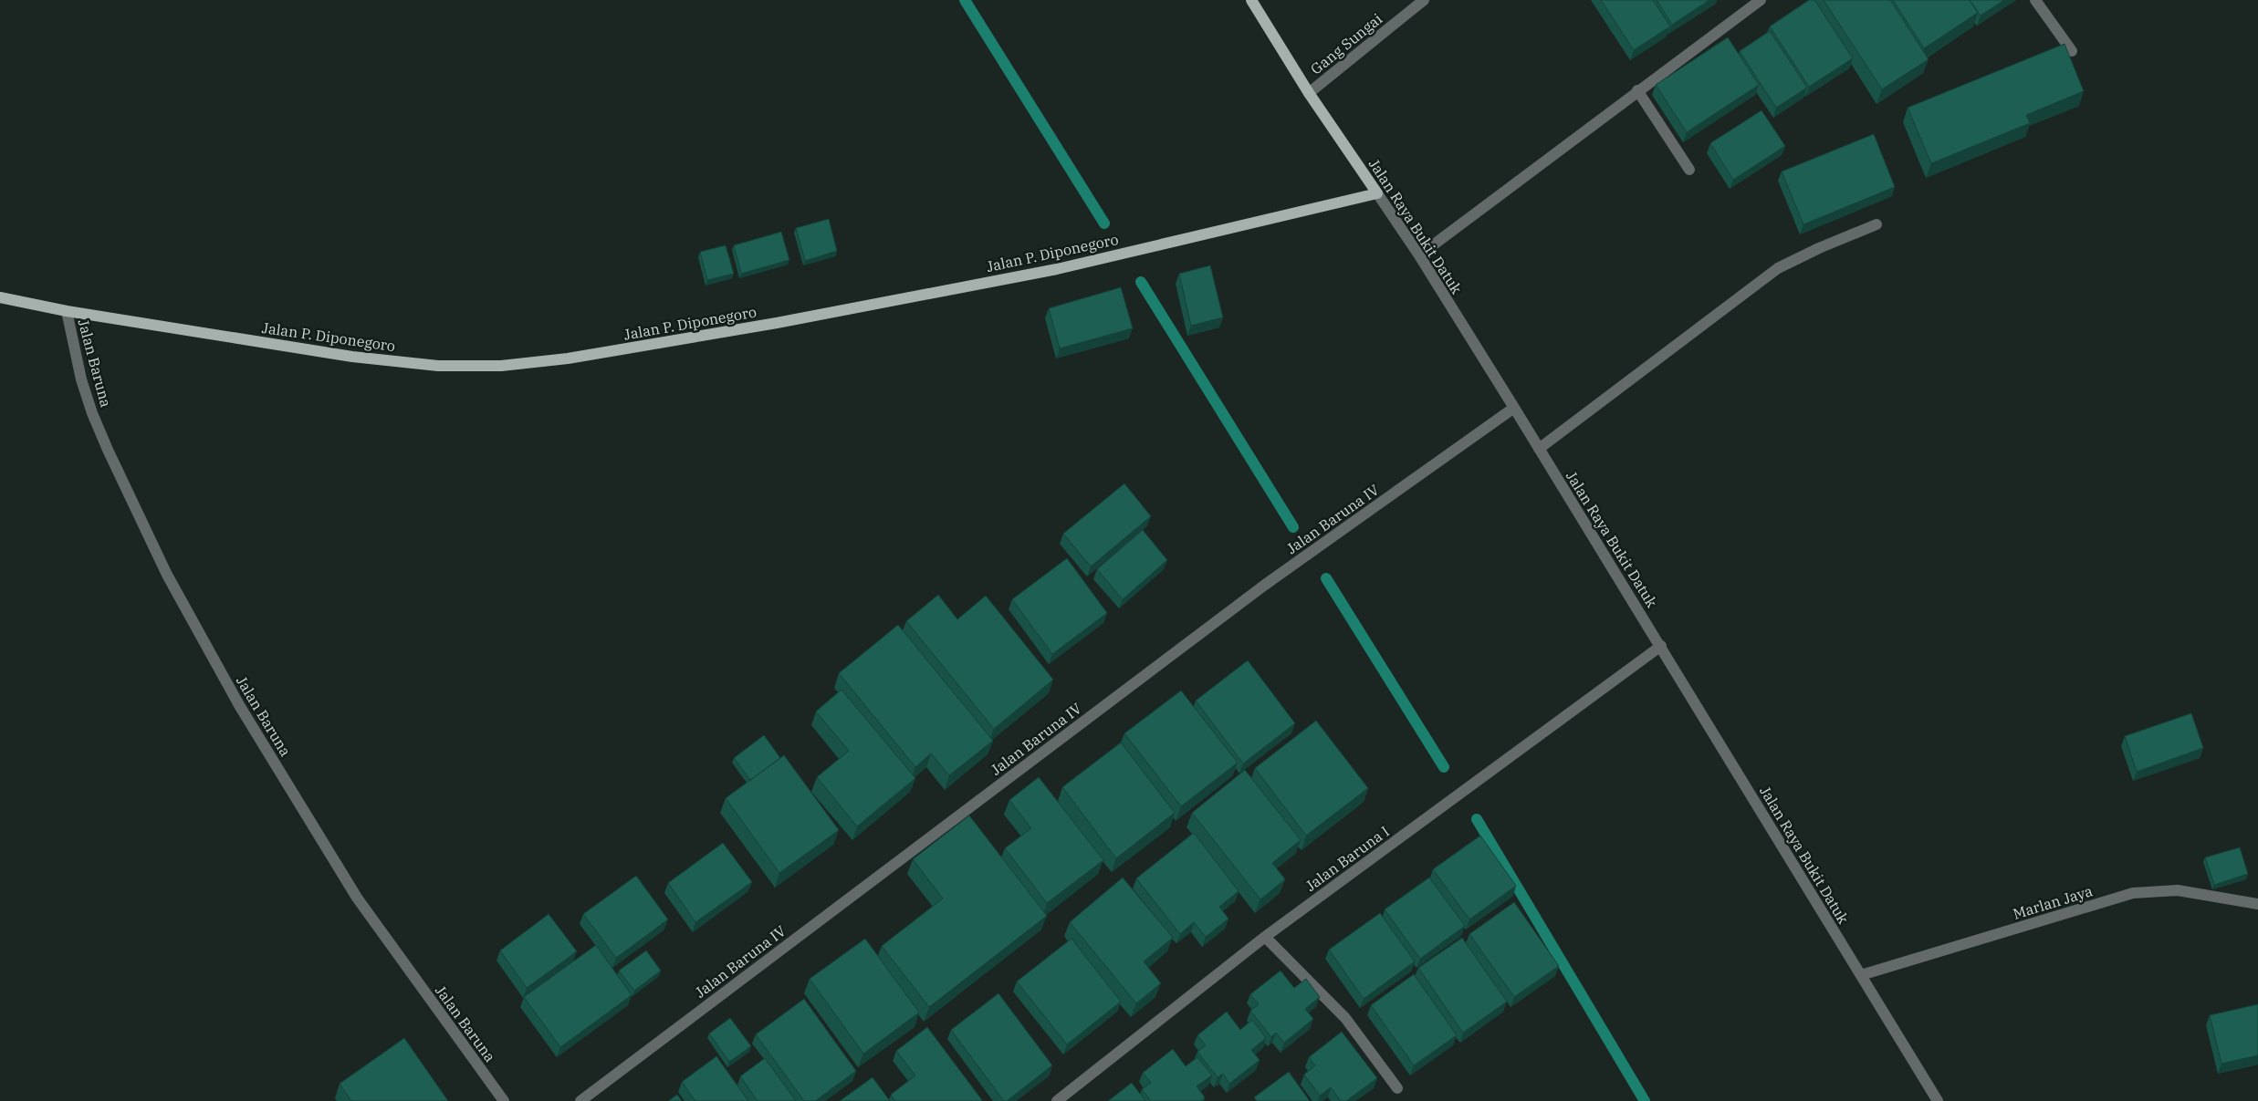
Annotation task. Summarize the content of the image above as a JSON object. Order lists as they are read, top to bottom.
{
  "streets": {
    "main road": ["Jalan Raya Bukit Datuk", "Jalan P. Diponegoro"],
    "street": [
      "Gang Sungai",
      "Jalan Baruna",
      "Jalan Baruna IV",
      "Jalan Baruna I",
      "Marlan Jaya"
    ]
  },
  "crossings": [
    ["Gang Sungai", "Jalan Raya Bukit Datuk"],
    ["Jalan Raya Bukit Datuk", "Jalan P. Diponegoro"],
    ["Jalan Raya Bukit Datuk", "Jalan Baruna IV"],
    ["Jalan Raya Bukit Datuk", "Jalan Baruna I"],
    ["Jalan Raya Bukit Datuk", "Marlan Jaya"],
    ["Jalan P. Diponegoro", "Jalan Baruna"]
  ]
}
